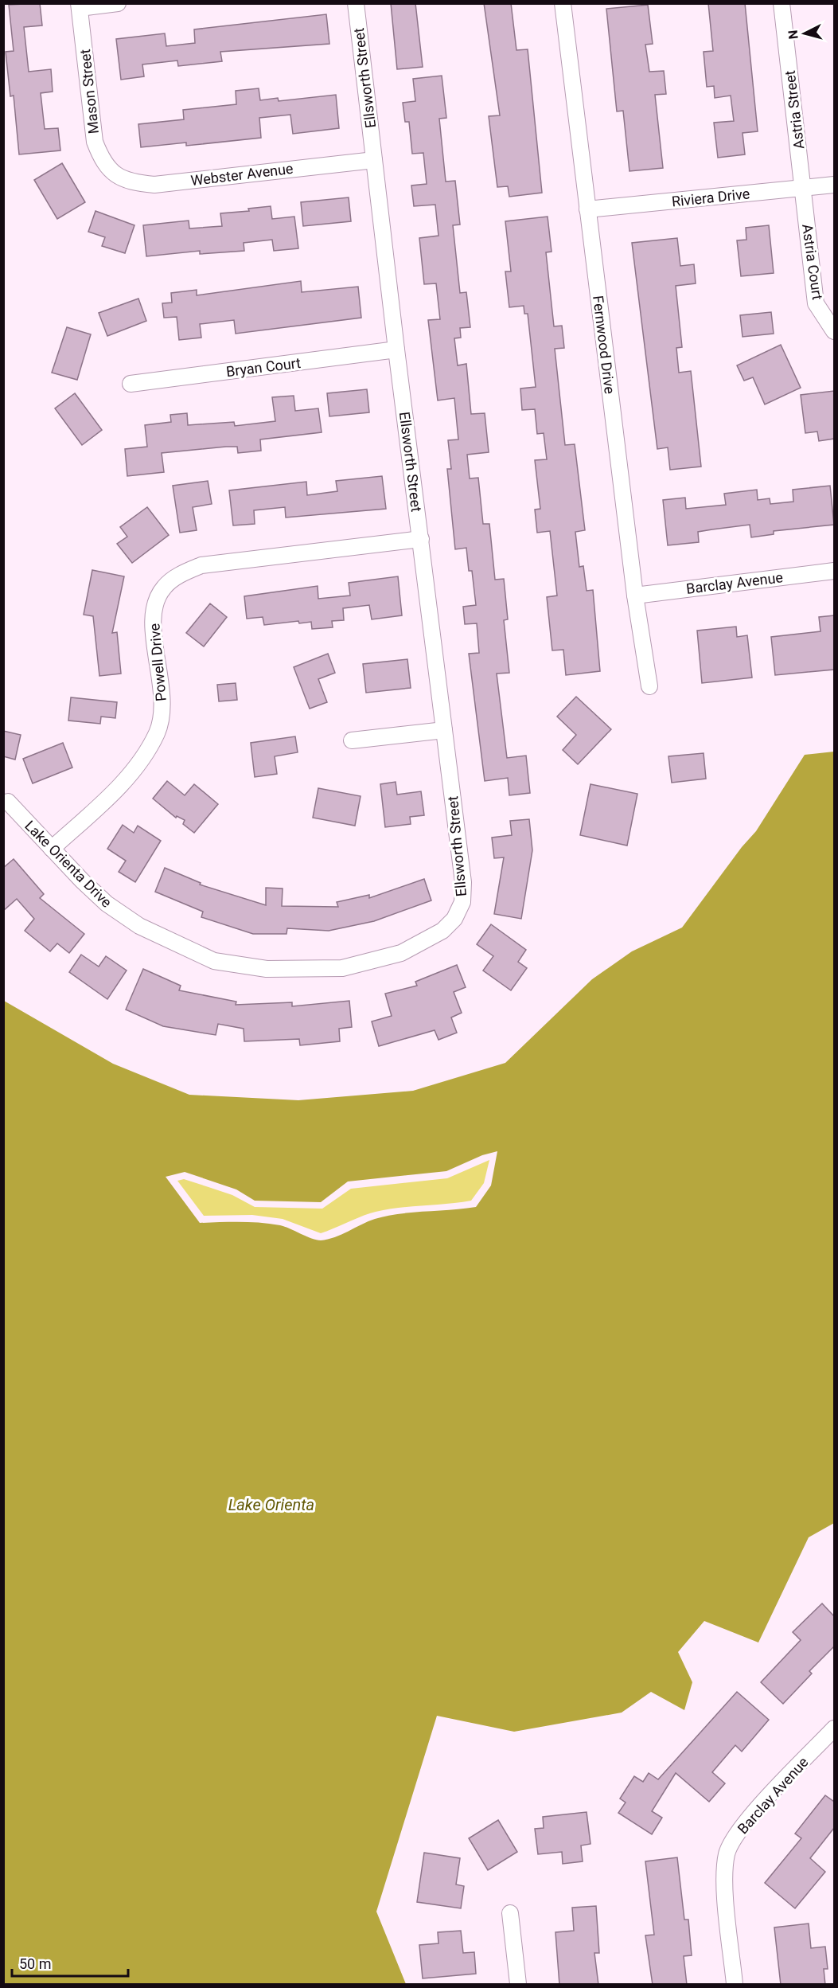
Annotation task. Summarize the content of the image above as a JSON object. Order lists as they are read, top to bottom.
{
  "streets": {
    "street": [
      "Ellsworth Street",
      "Mason Street",
      "Astria Street",
      "Webster Avenue",
      "Riviera Drive",
      "Astria Court",
      "Fernwood Drive",
      "Bryan Court",
      "Barclay Avenue",
      "Powell Drive",
      "Lake Orienta Drive"
    ]
  },
  "crossings": [
    ["Ellsworth Street", "Webster Avenue"],
    ["Ellsworth Street", "Bryan Court"],
    ["Ellsworth Street", "Powell Drive"],
    ["Ellsworth Street", "Lake Orienta Drive"],
    ["Mason Street", "Webster Avenue"],
    ["Astria Street", "Riviera Drive"],
    ["Astria Street", "Astria Court"],
    ["Riviera Drive", "Astria Court"],
    ["Riviera Drive", "Fernwood Drive"],
    ["Fernwood Drive", "Barclay Avenue"],
    ["Powell Drive", "Lake Orienta Drive"]
  ],
  "water": ["Lake Orienta"],
  "scale_bar": "50 m",
  "north": "left"
}
